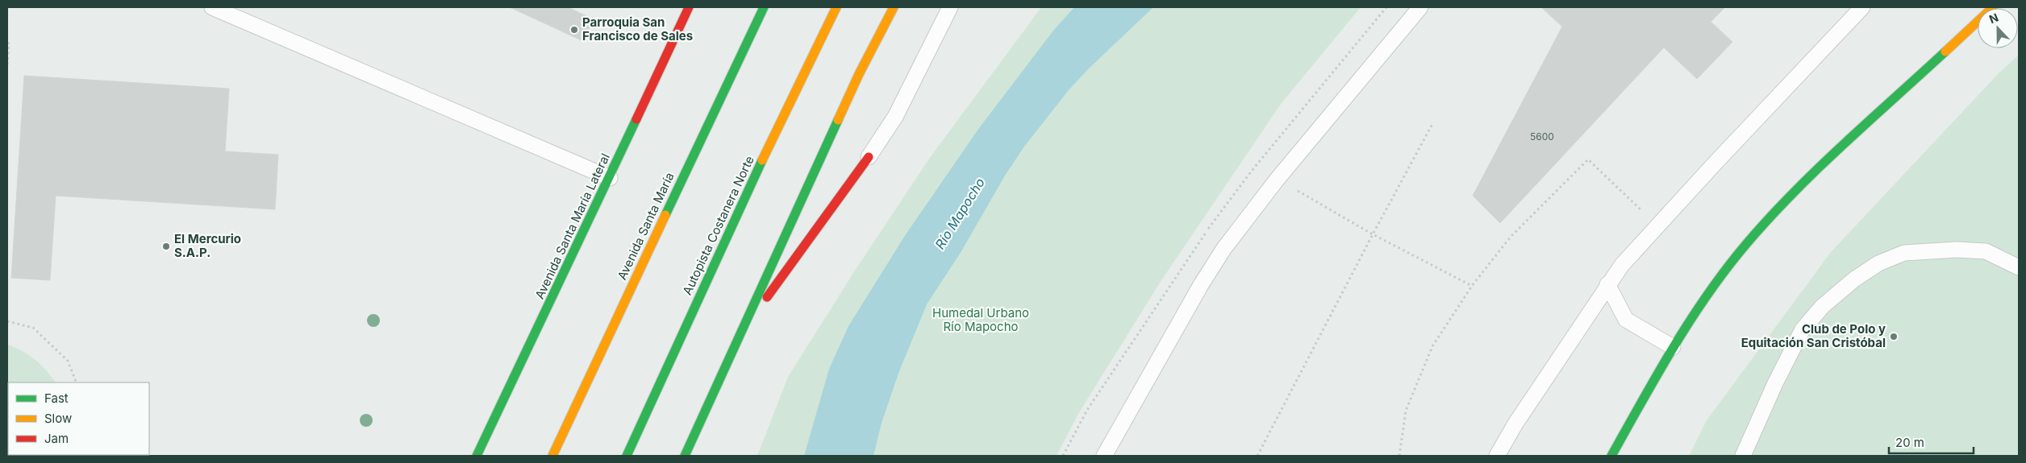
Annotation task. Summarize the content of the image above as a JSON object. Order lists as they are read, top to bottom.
{
  "streets": {
    "main road": ["Autopista Costanera Norte", "Avenida Santa María Lateral", "Avenida Santa María"]
  },
  "water": ["Río Mapocho"],
  "parks": ["Humedal Urbano Río Mapocho"],
  "places": ["Parroquia San Francisco de Sales", "El Mercurio S.A.P.", "Club de Polo y Equitación San Cristóbal"],
  "house_numbers": ["5600"],
  "legend": ["Fast", "Slow", "Jam"],
  "scale_bar": "20 m",
  "north": "top"
}
